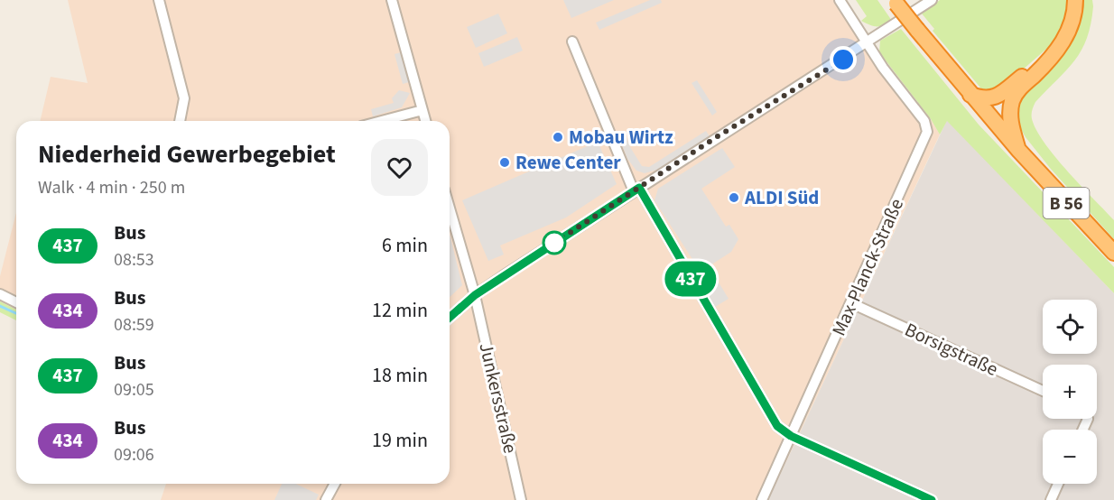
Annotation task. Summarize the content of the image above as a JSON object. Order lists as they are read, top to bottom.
{
  "streets": {
    "highway": ["B 56"],
    "street": ["Max-Planck-Straße", "Borsigstraße", "Junkersstraße"]
  },
  "crossings": [
    ["Max-Planck-Straße", "Borsigstraße"]
  ],
  "places": ["Mobau Wirtz", "Rewe Center", "ALDI Süd"],
  "lines": ["bus line 437"],
  "page": {
    "on_map": "437",
    "heading": ["Niederheid Gewerbegebiet", "Walk · 4 min · 250 m"],
    "list": [
      {
        "mark": "437",
        "name": "Bus",
        "note": "08:53",
        "value": "6 min"
      },
      {
        "mark": "434",
        "name": "Bus",
        "note": "08:59",
        "value": "12 min"
      },
      {
        "mark": "437",
        "name": "Bus",
        "note": "09:05",
        "value": "18 min"
      },
      {
        "mark": "434",
        "name": "Bus",
        "note": "09:06",
        "value": "19 min"
      }
    ],
    "map_buttons": ["+", "−"]
  }
}
